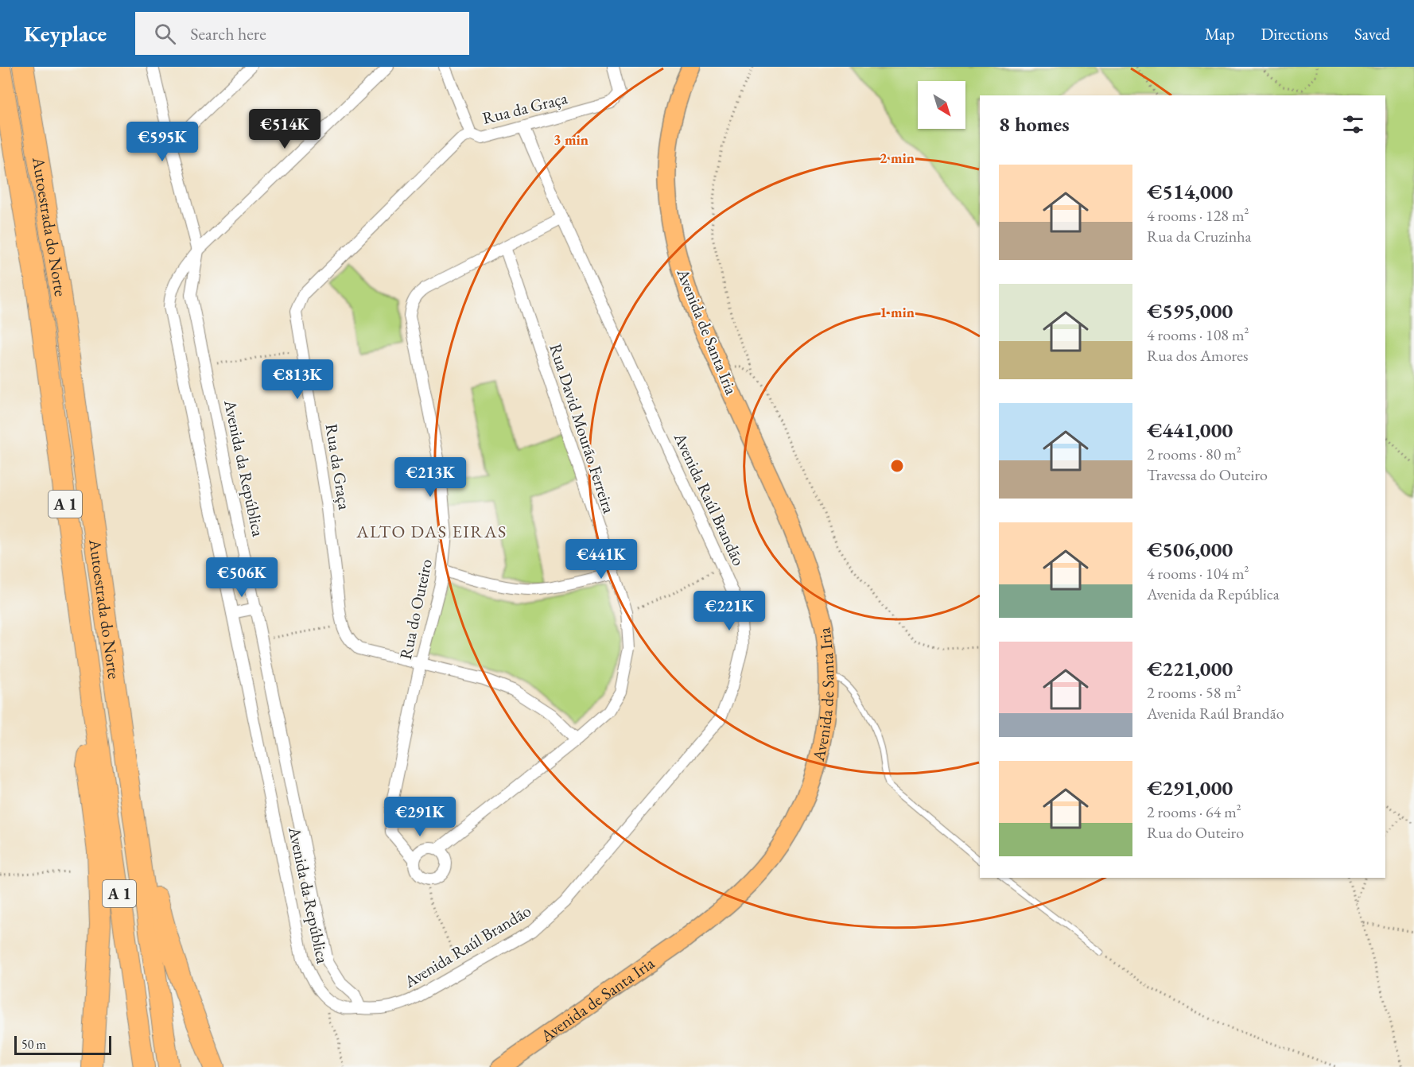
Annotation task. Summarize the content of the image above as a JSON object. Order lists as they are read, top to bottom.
{
  "streets": {
    "highway": ["Autoestrada do Norte", "A 1"],
    "main road": ["Avenida de Santa Iria"],
    "street": [
      "Rua da Graça",
      "Rua David Mourão Ferreira",
      "Avenida da República",
      "Avenida Raúl Brandão",
      "Rua do Outeiro"
    ]
  },
  "crossings": [
    ["Rua da Graça", "Rua David Mourão Ferreira"],
    ["Rua da Graça", "Avenida Raúl Brandão"],
    ["Rua da Graça", "Rua do Outeiro"],
    ["Rua David Mourão Ferreira", "Rua do Outeiro"],
    ["Avenida da República", "Avenida Raúl Brandão"],
    ["Avenida Raúl Brandão", "Rua do Outeiro"]
  ],
  "districts": ["ALTO DAS EIRAS"],
  "scale_bar": "50 m",
  "north": "bottom right",
  "page": {
    "header": "Keyplace",
    "search": "Search here",
    "nav": ["Map", "Directions", "Saved"],
    "heading": "8 homes",
    "price": [
      "€514K",
      "€595K",
      "€813K",
      "€213K",
      "€441K",
      "€506K",
      "€221K",
      "€291K"
    ],
    "list": [
      {
        "name": "€514,000",
        "note": "4 rooms · 128 m² · Rua da Cruzinha"
      },
      {
        "name": "€595,000",
        "note": "4 rooms · 108 m² · Rua dos Amores"
      },
      {
        "name": "€441,000",
        "note": "2 rooms · 80 m² · Travessa do Outeiro"
      },
      {
        "name": "€506,000",
        "note": "4 rooms · 104 m² · Avenida da República"
      },
      {
        "name": "€221,000",
        "note": "2 rooms · 58 m² · Avenida Raúl Brandão"
      },
      {
        "name": "€291,000",
        "note": "2 rooms · 64 m² · Rua do Outeiro"
      }
    ],
    "scale": "50 m"
  },
  "rings": ["3 min", "2 min", "1 min"]
}
